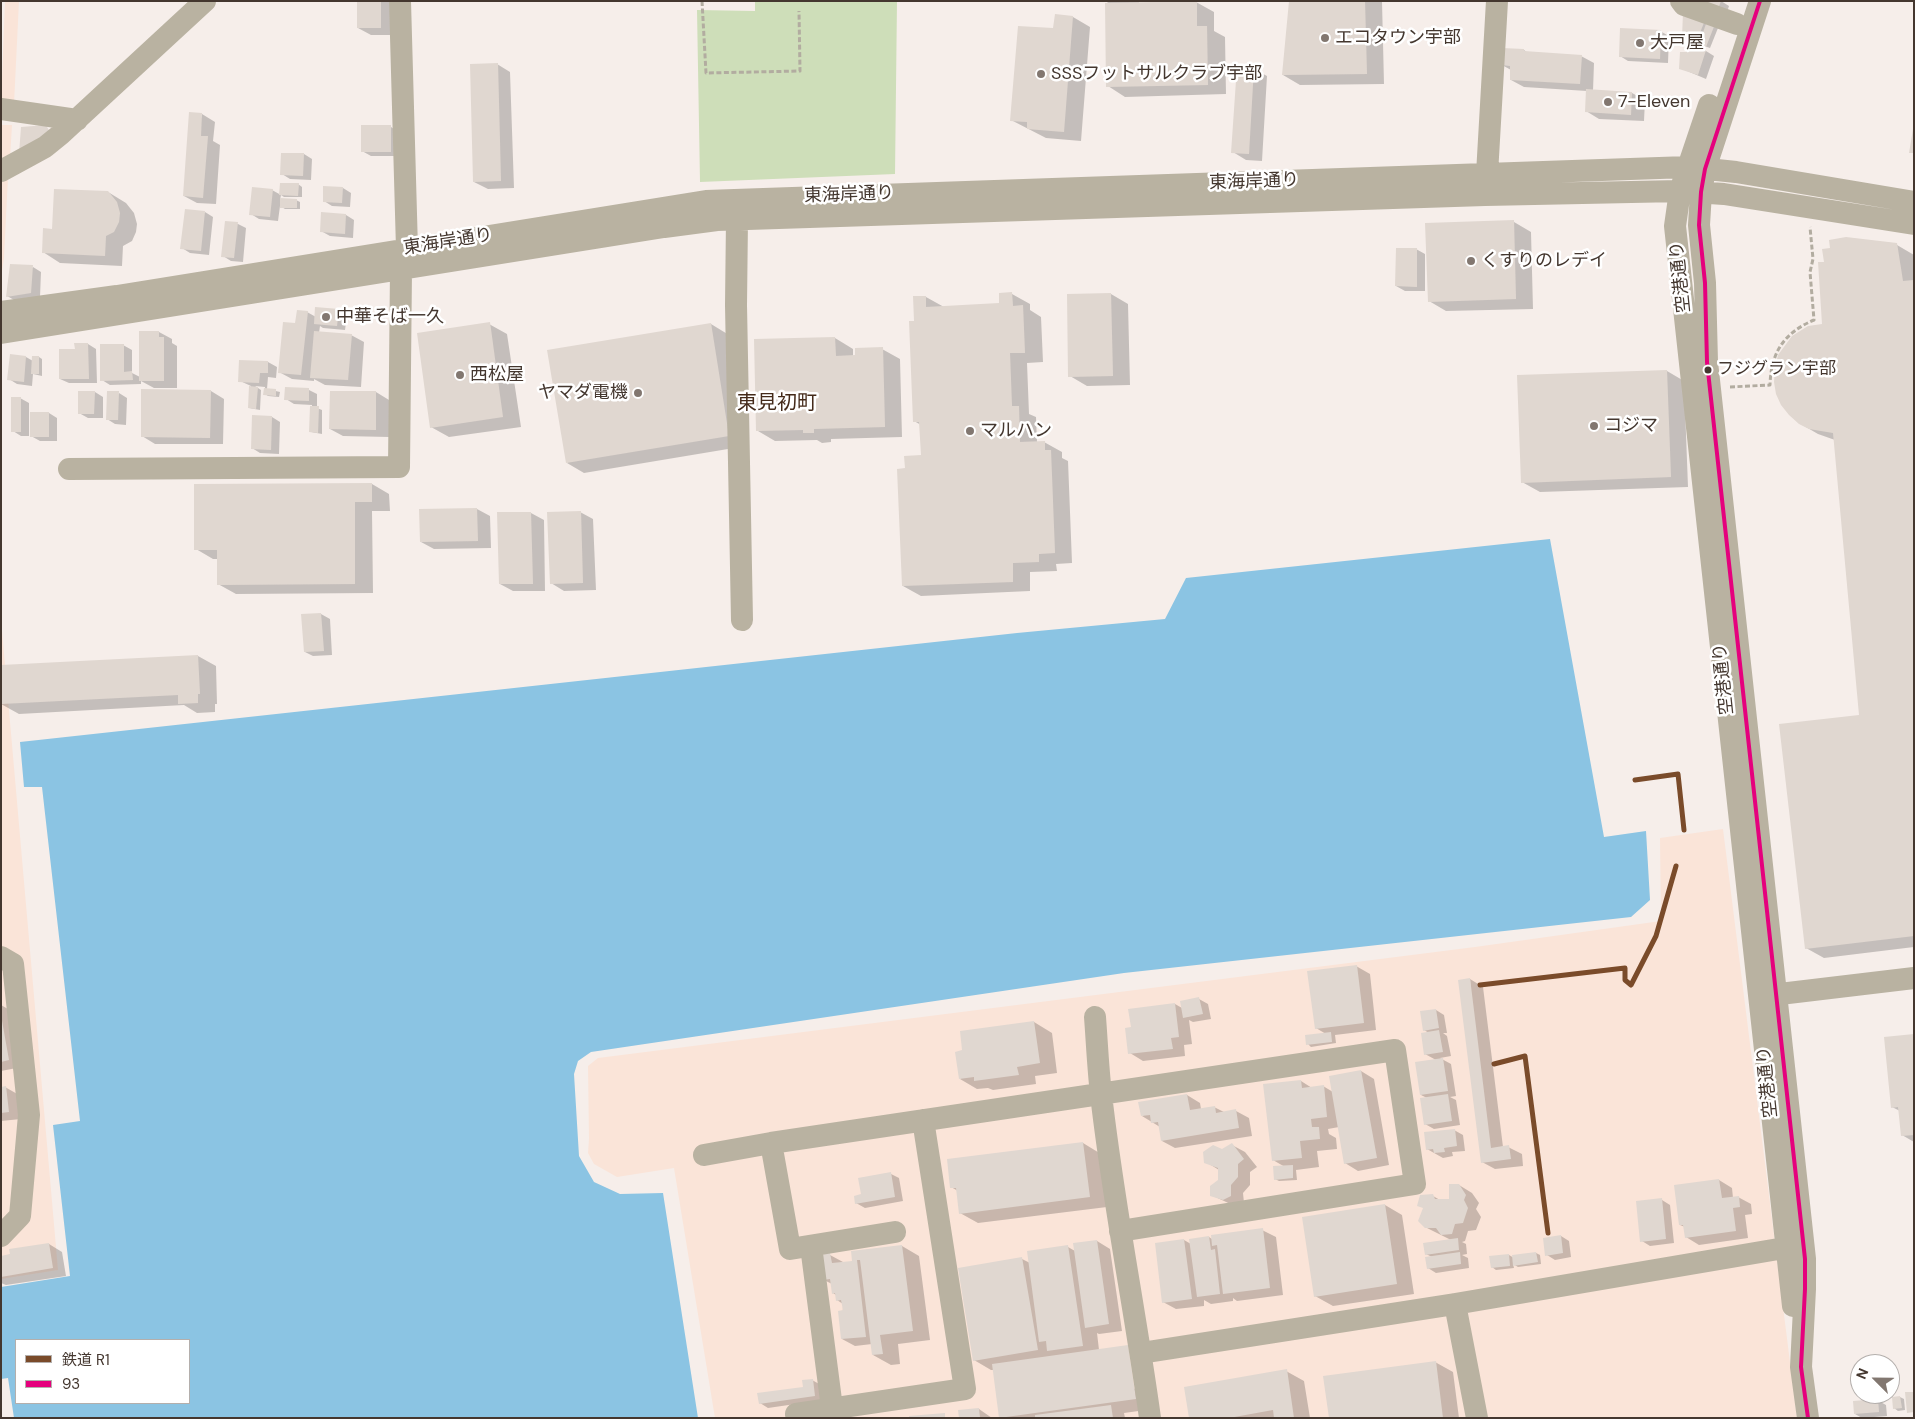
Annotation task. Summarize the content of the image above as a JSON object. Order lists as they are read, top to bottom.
{
  "streets": {
    "street": ["東海岸通り"]
  },
  "districts": ["東見初町"],
  "places": [
    "エコタウン宇部",
    "大戸屋",
    "SSSフットサルクラブ宇部",
    "7-Eleven",
    "くすりのレデイ",
    "中華そば一久",
    "フジグラン宇部",
    "西松屋",
    "ヤマダ電機",
    "コジマ",
    "マルハン"
  ],
  "lines": ["transit line 93", "rail line R1"],
  "legend": ["鉄道 R1", "93"],
  "north": "top left"
}
